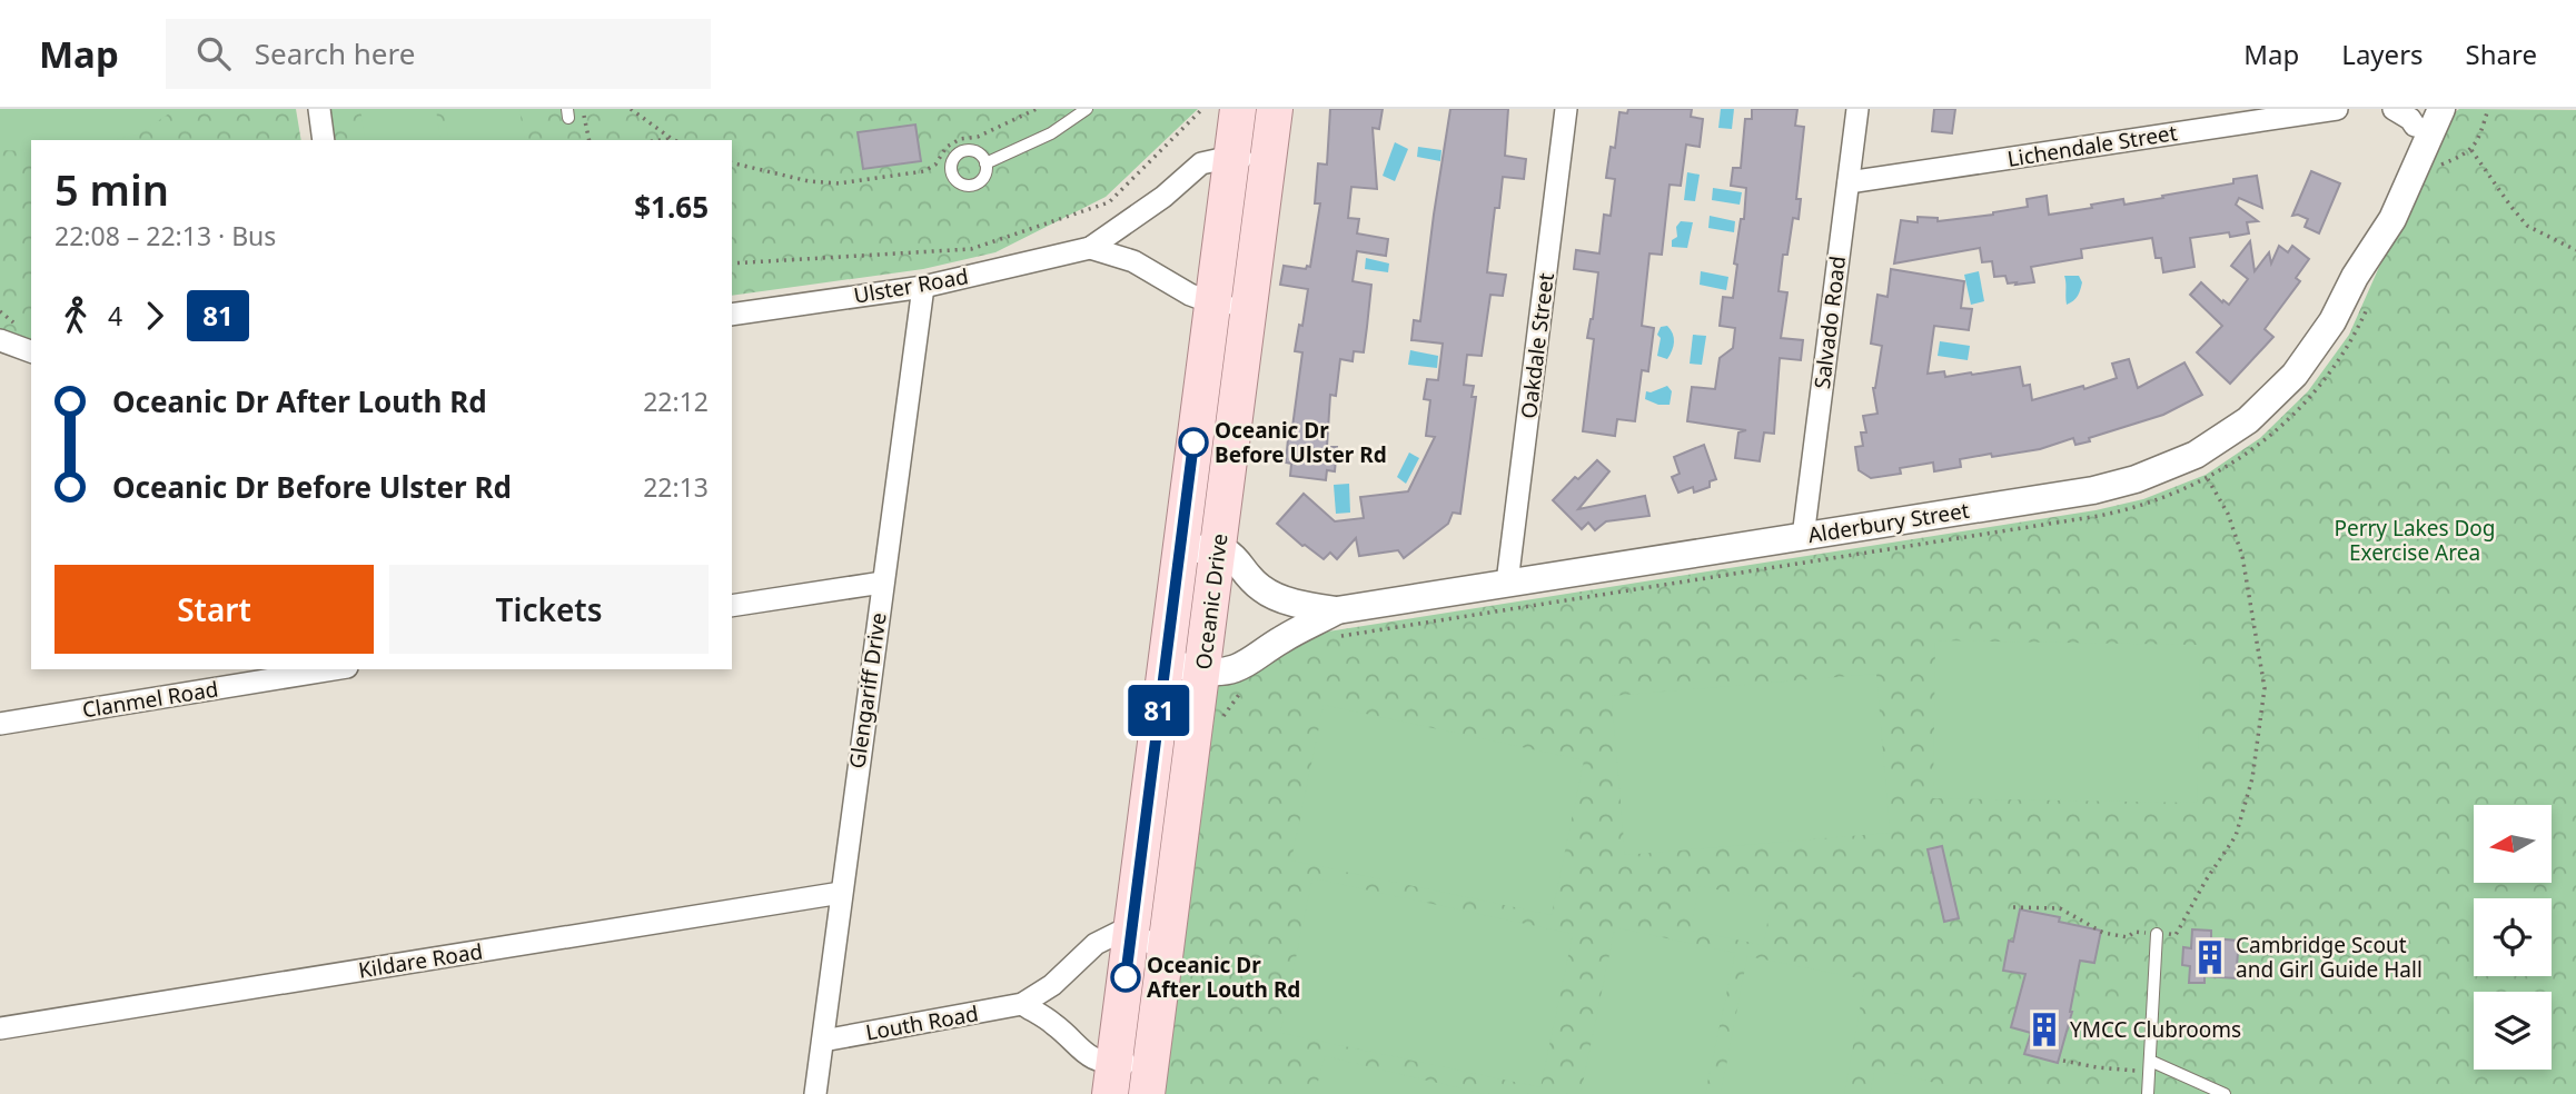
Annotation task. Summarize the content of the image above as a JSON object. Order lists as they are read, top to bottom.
{
  "streets": {
    "main road": ["Oceanic Drive"],
    "street": [
      "Lichendale Street",
      "Ulster Road",
      "Salvado Road",
      "Oakdale Street",
      "Alderbury Street",
      "Glengariff Drive",
      "Clanmel Road",
      "Kildare Road",
      "Louth Road"
    ]
  },
  "crossings": [
    ["Lichendale Street", "Salvado Road"],
    ["Ulster Road", "Oceanic Drive"],
    ["Ulster Road", "Glengariff Drive"],
    ["Salvado Road", "Alderbury Street"],
    ["Oakdale Street", "Alderbury Street"],
    ["Alderbury Street", "Oceanic Drive"],
    ["Oceanic Drive", "Louth Road"],
    ["Glengariff Drive", "Kildare Road"],
    ["Glengariff Drive", "Louth Road"]
  ],
  "parks": ["Perry Lakes Dog Exercise Area"],
  "places": {
    "other": ["Oceanic Dr Before Ulster Rd", "Oceanic Dr After Louth Rd"],
    "building": ["Cambridge Scout and Girl Guide Hall", "YMCC Clubrooms"]
  },
  "lines": ["bus line 81"],
  "north": "left",
  "page": {
    "header": "Map",
    "search": "Search here",
    "nav": ["Map", "Layers", "Share"],
    "on_map": "81",
    "heading": ["5 min", "22:08 – 22:13 · Bus", "$1.65"],
    "legs": ["4", "81"],
    "list": [
      {
        "name": "Oceanic Dr After Louth Rd",
        "value": "22:12"
      },
      {
        "name": "Oceanic Dr Before Ulster Rd",
        "value": "22:13"
      }
    ],
    "buttons": ["Start", "Tickets"]
  }
}
